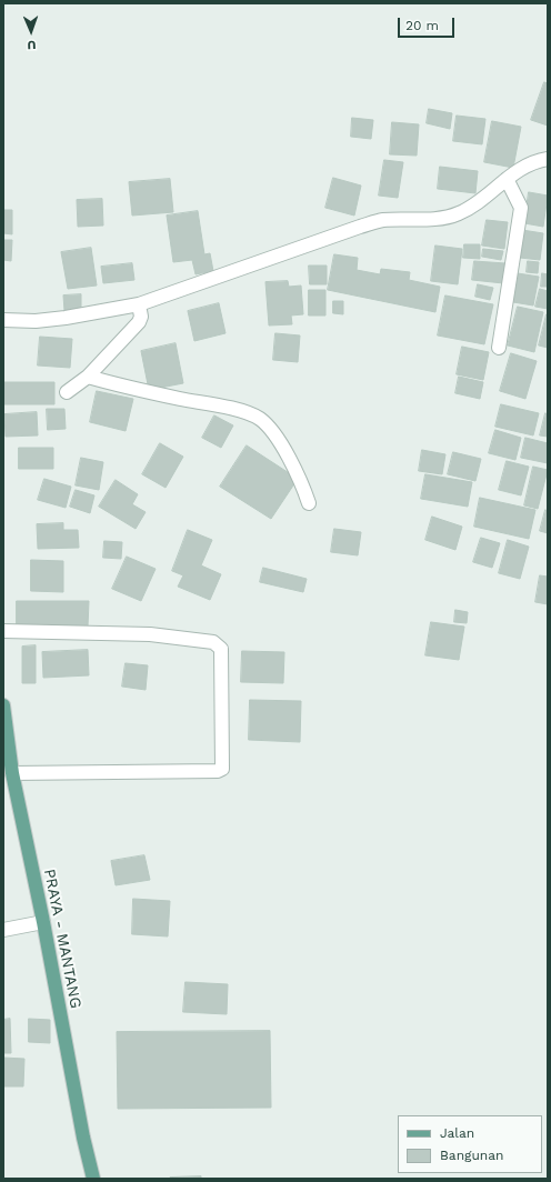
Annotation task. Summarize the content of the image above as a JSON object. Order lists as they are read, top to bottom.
{
  "streets": {
    "main road": ["PRAYA - MANTANG"]
  },
  "legend": ["Jalan", "Bangunan"],
  "scale_bar": "20 m",
  "north": "bottom"
}
